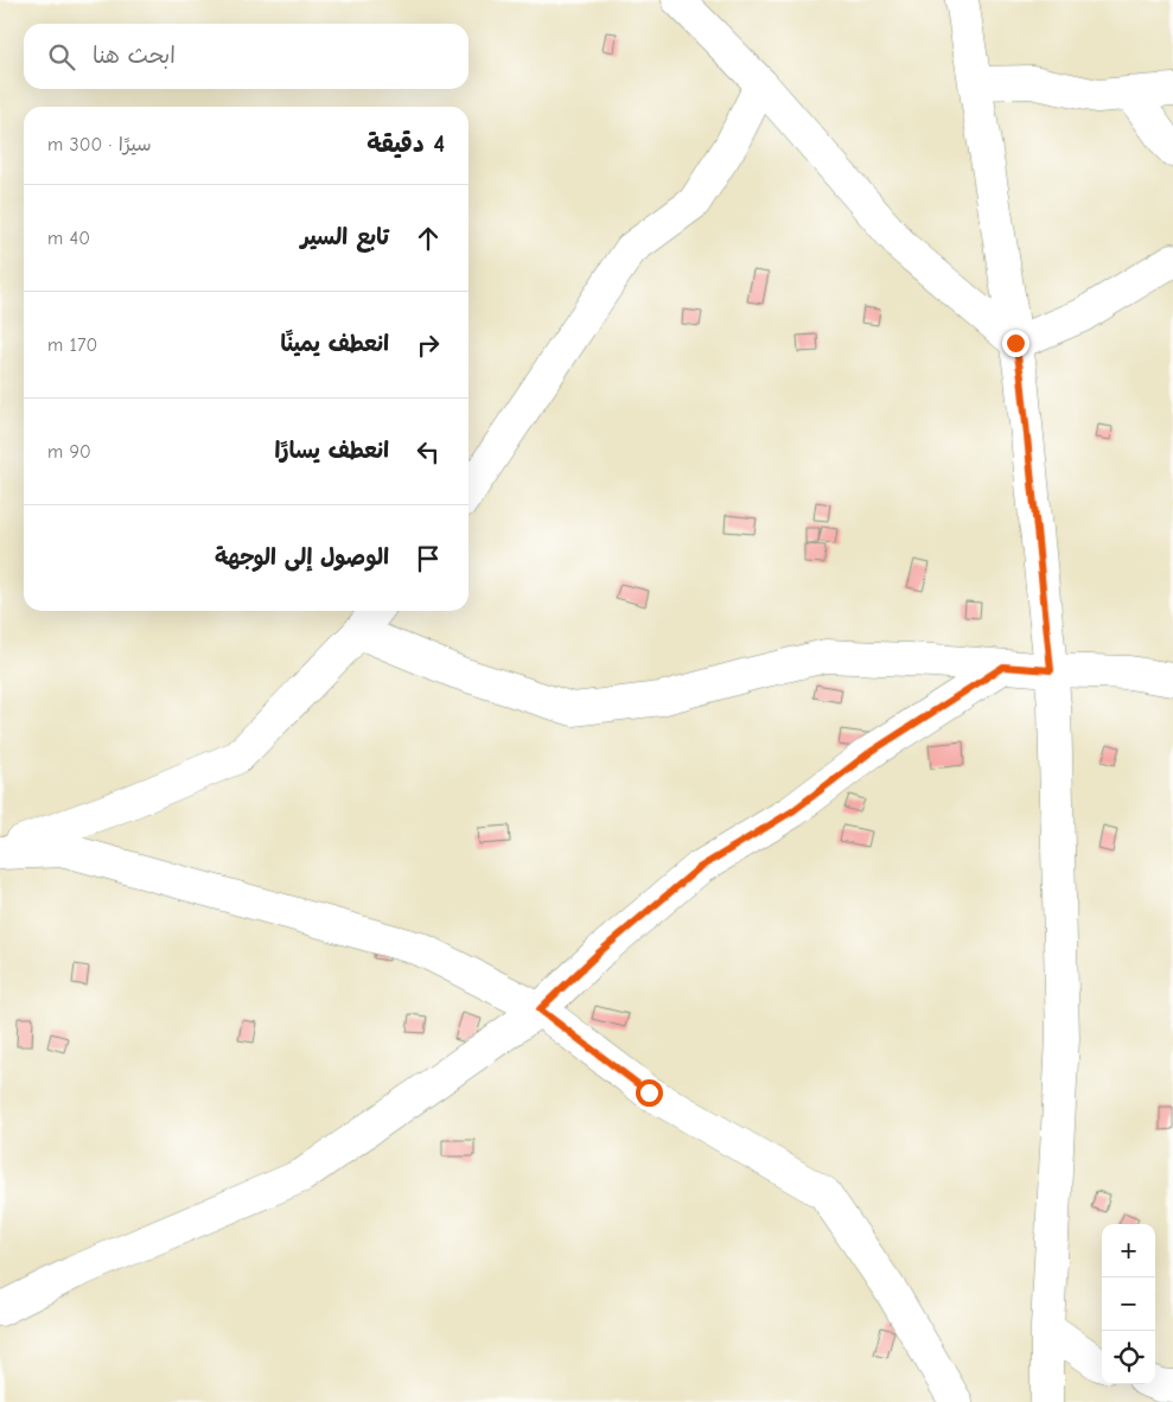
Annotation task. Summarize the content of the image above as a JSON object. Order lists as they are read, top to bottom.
{
  "page": {
    "search": "ابحث هنا",
    "heading": ["4 دقيقة", "سيرًا · 300 m"],
    "list": [
      ["تابع السير", "40 m"],
      ["انعطف يمينًا", "170 m"],
      ["انعطف يسارًا", "90 m"],
      "الوصول إلى الوجهة"
    ],
    "map_buttons": ["+", "−"]
  }
}
